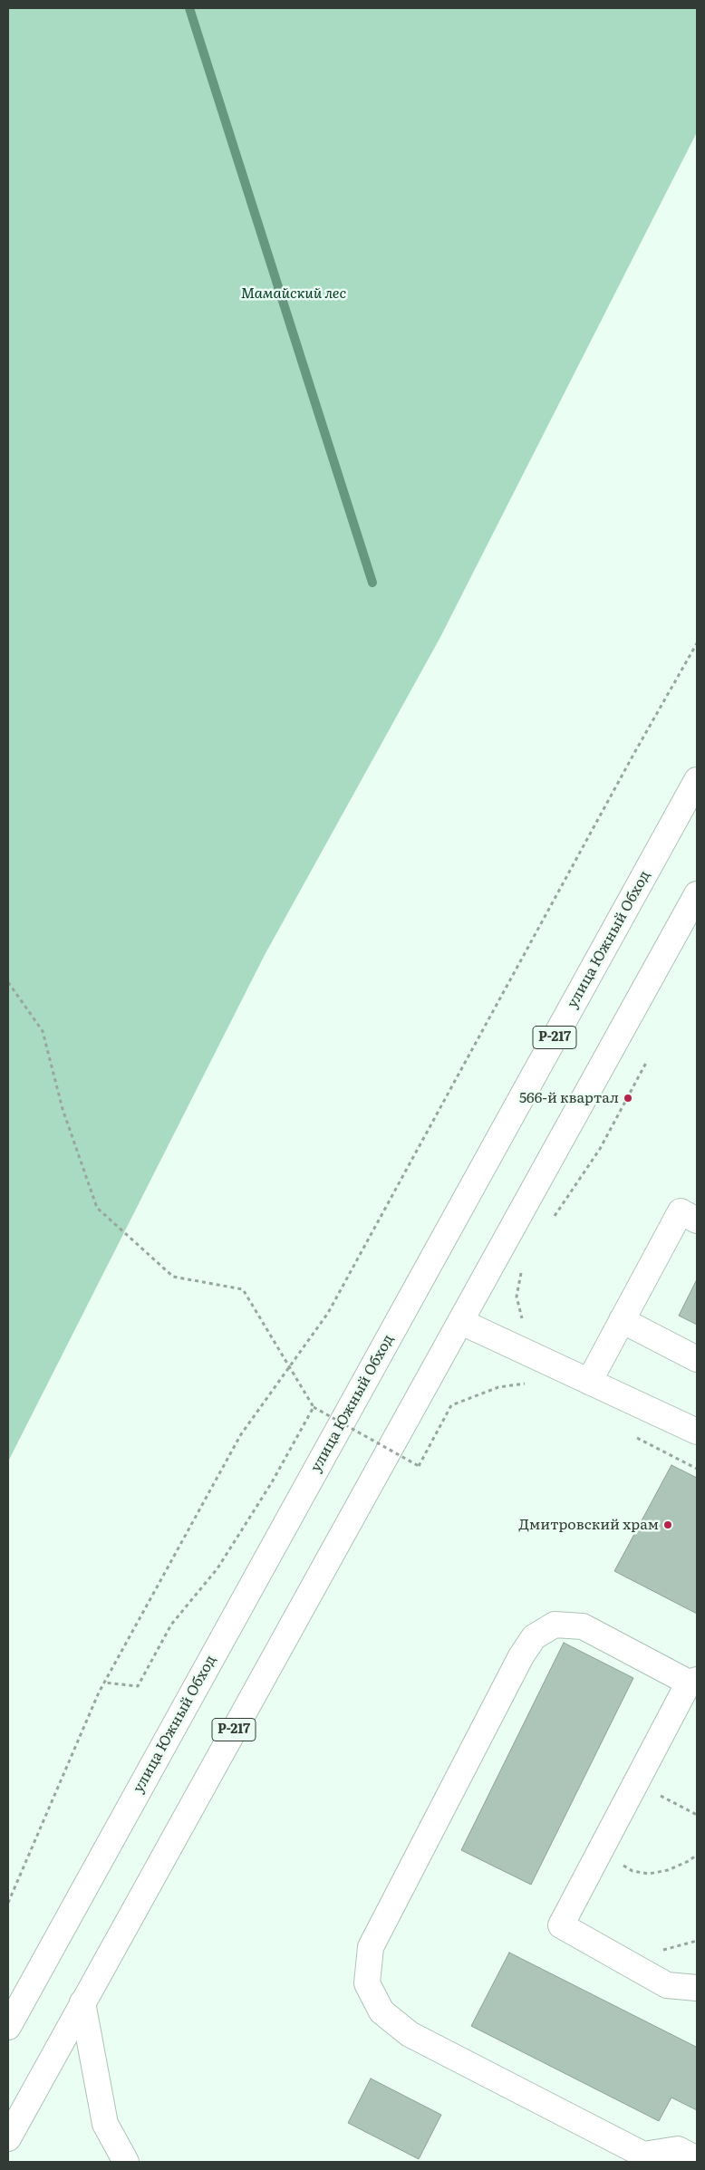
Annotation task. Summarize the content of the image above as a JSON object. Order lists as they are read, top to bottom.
{
  "streets": {
    "main road": ["улица Южный Обход", "Р-217"]
  },
  "parks": ["Мамайский лес"],
  "places": ["566-й квартал", "Дмитровский храм"]
}
